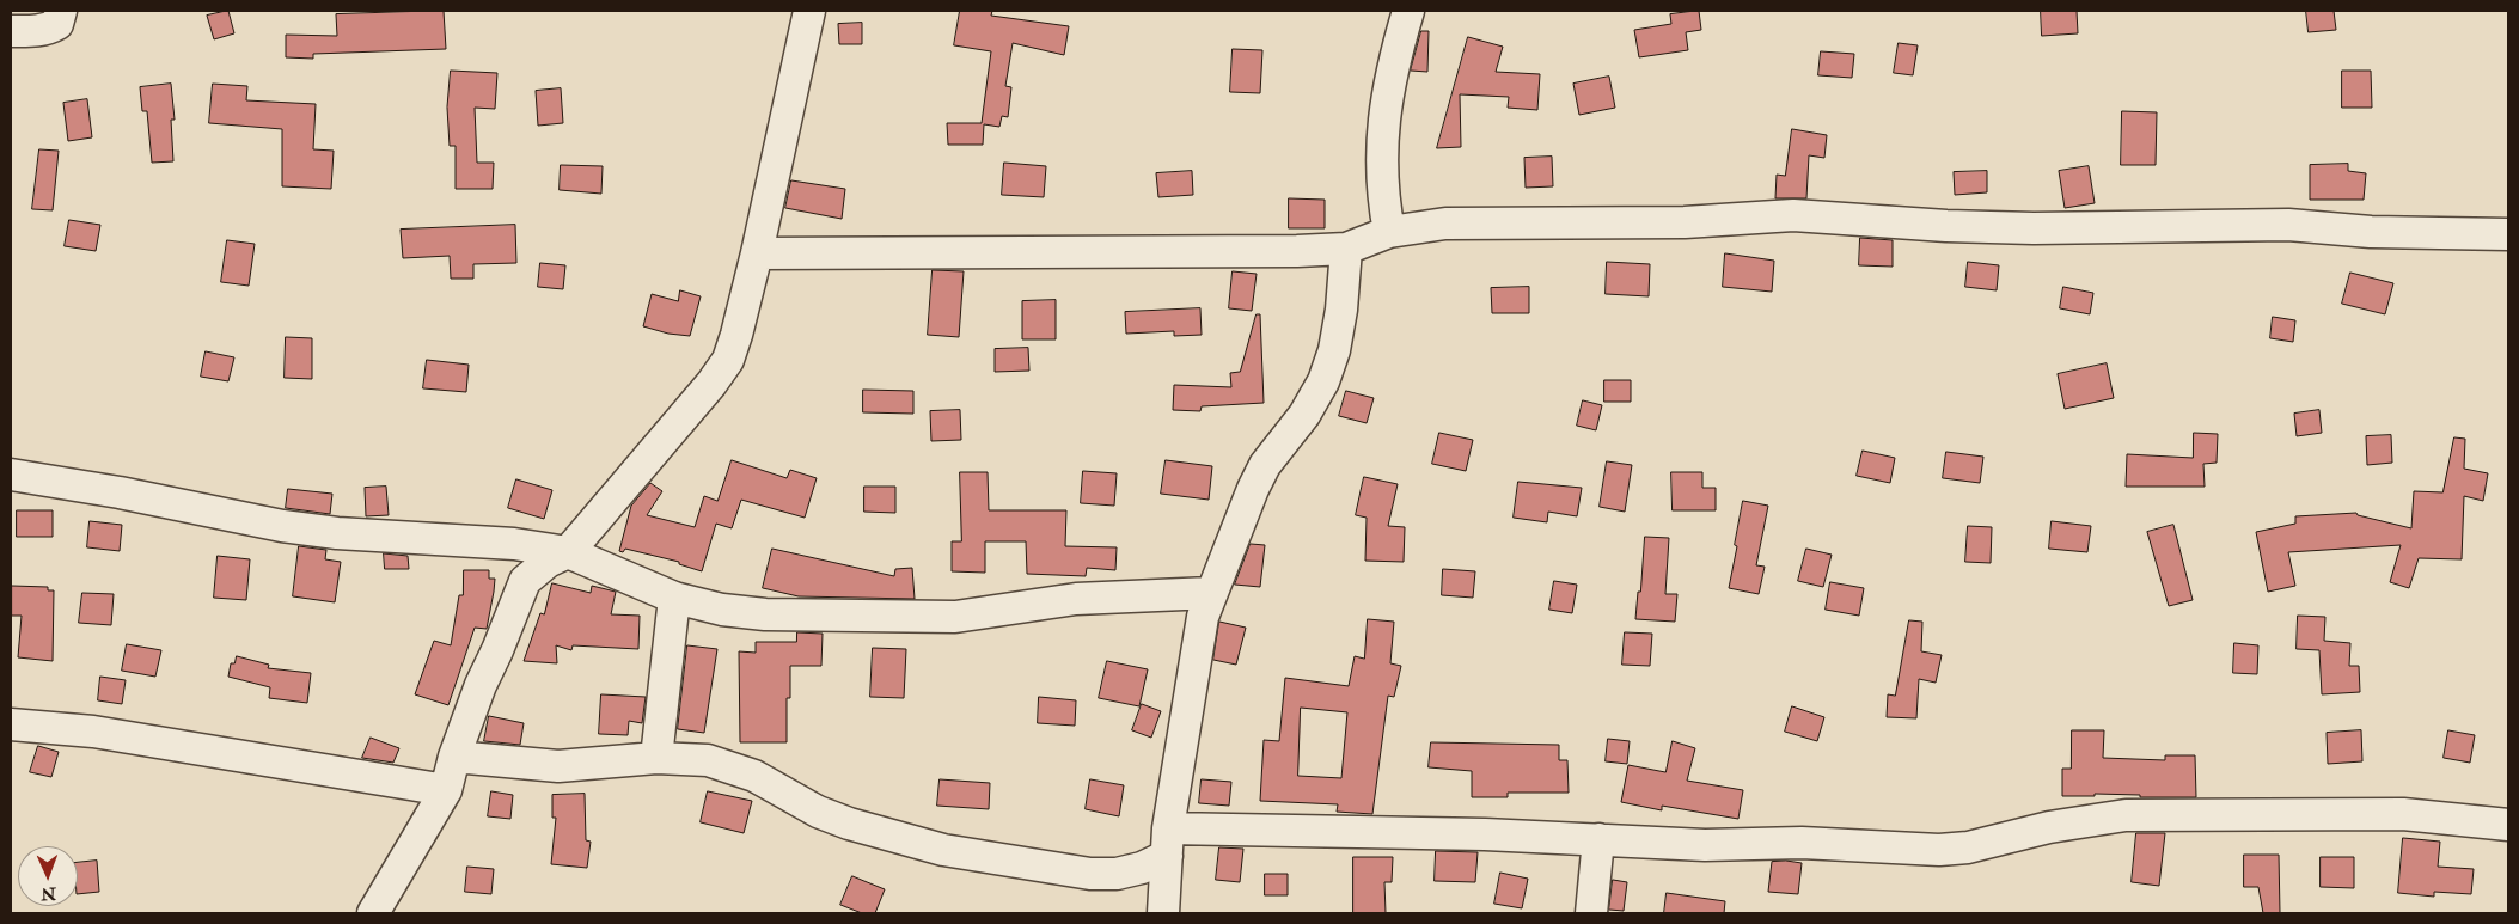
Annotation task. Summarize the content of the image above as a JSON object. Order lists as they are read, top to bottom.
{
  "north": "bottom"
}
